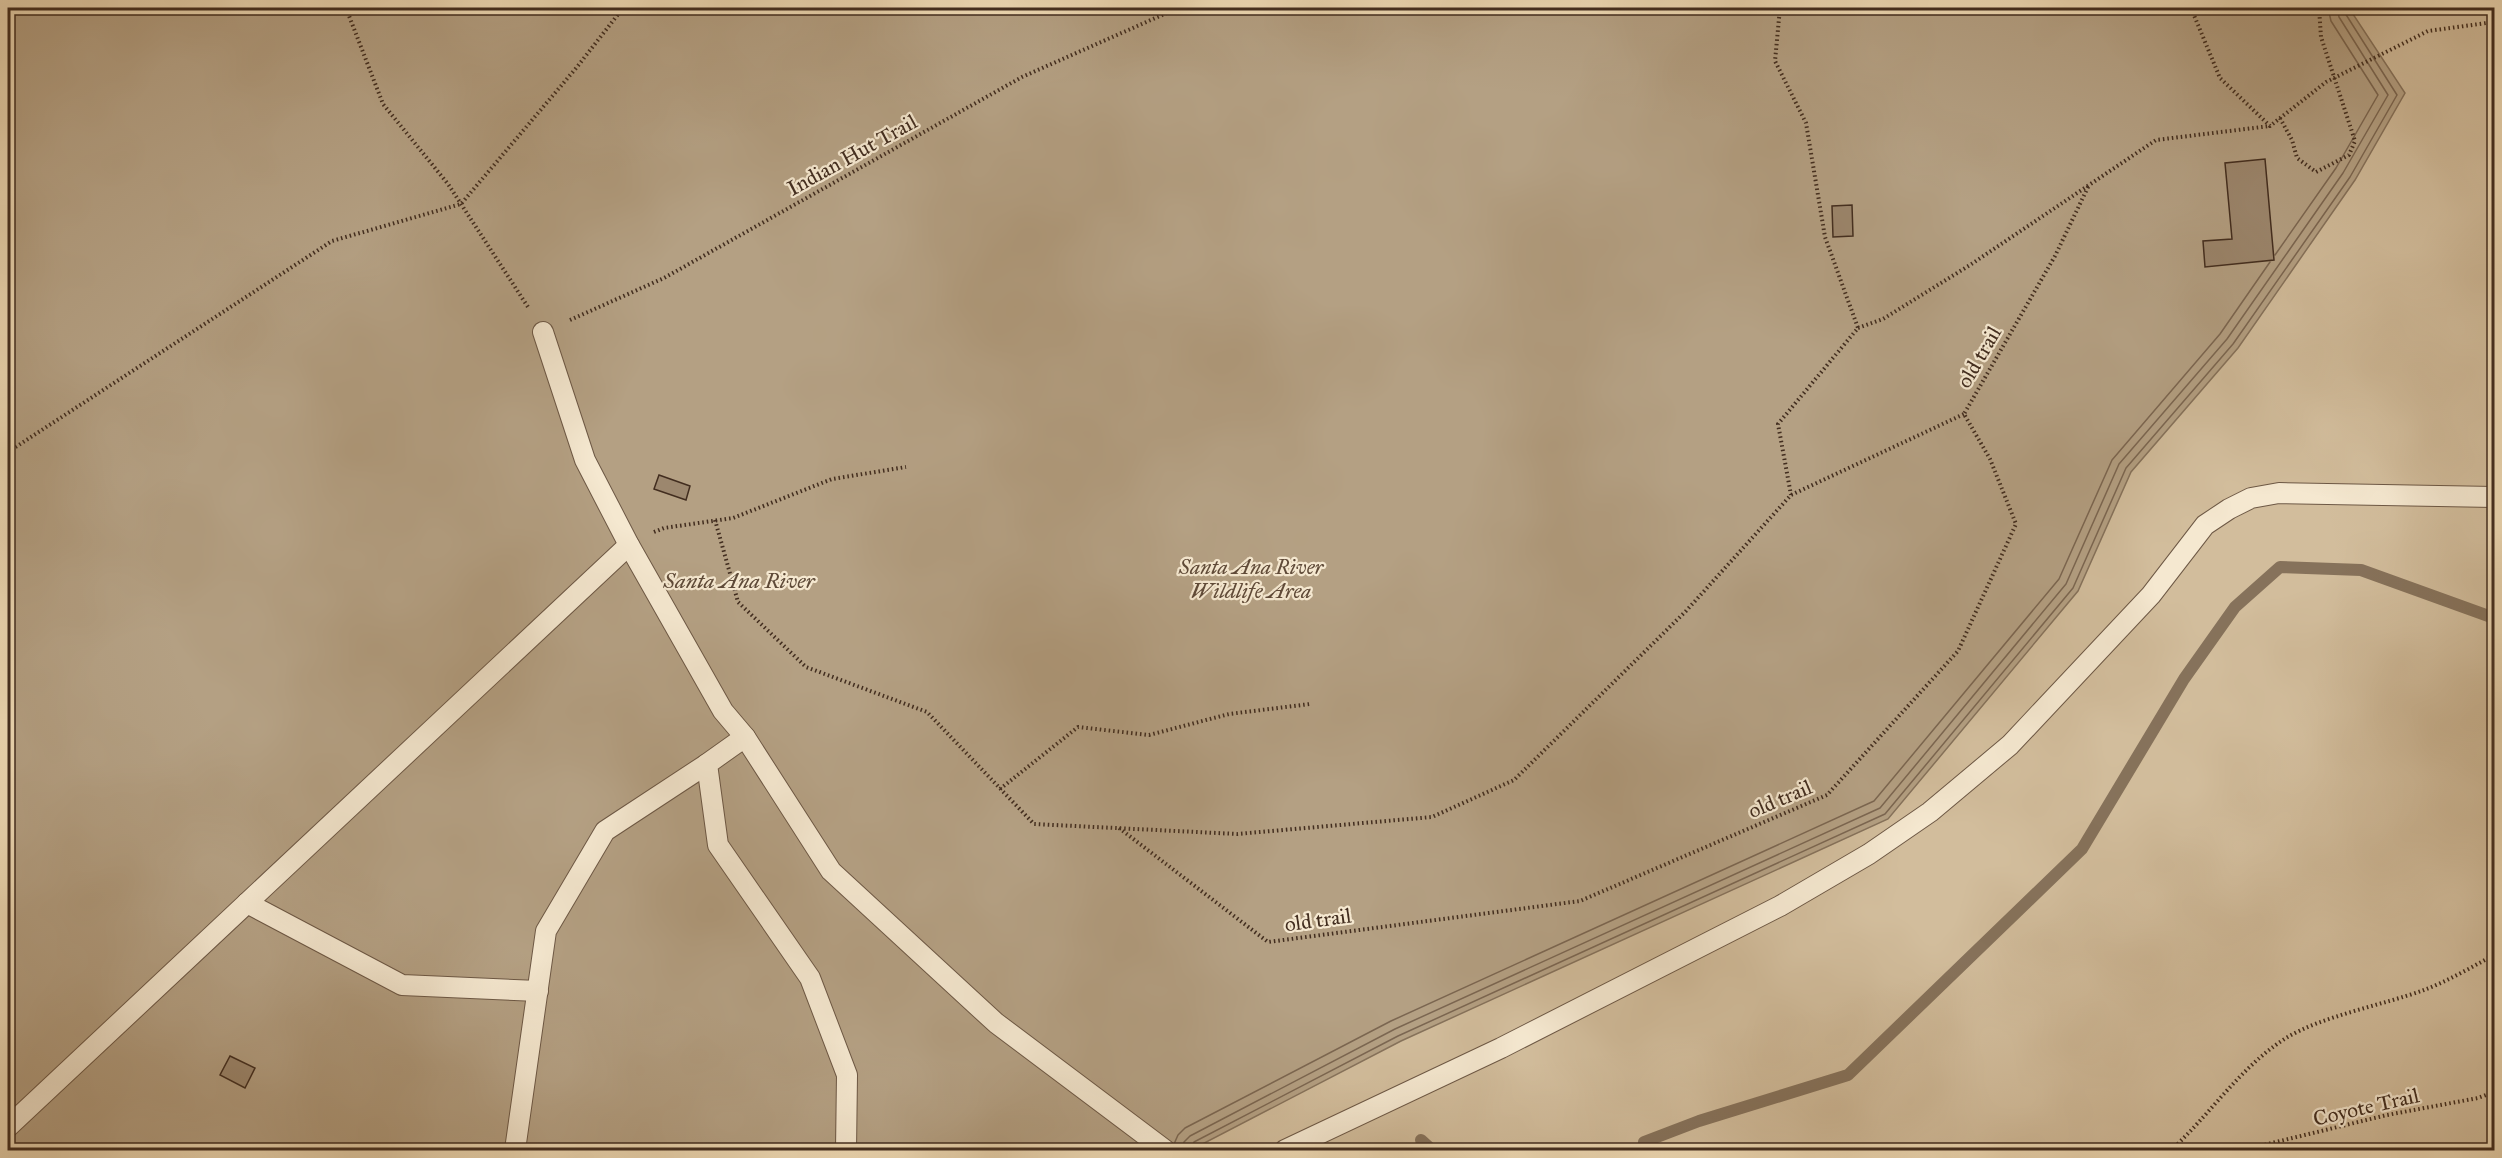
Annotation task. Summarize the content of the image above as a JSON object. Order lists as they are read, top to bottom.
{
  "streets": {
    "path": ["Indian Hut Trail", "old trail", "Coyote Trail"]
  },
  "water": ["Santa Ana River"],
  "parks": ["Santa Ana River Wildlife Area"]
}
